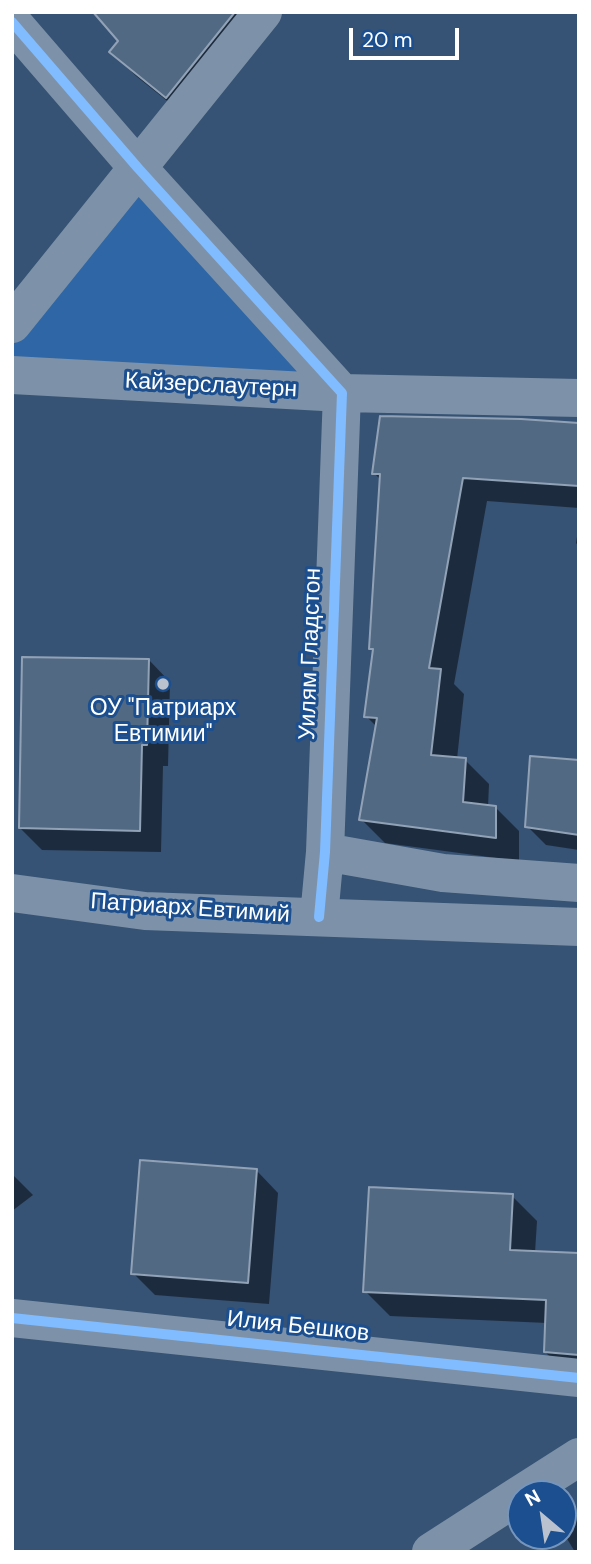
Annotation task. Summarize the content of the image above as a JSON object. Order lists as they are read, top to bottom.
{
  "streets": {
    "street": [
      "Кайзерслаутерн",
      "Уилям Гладстон",
      "Патриарх Евтимий",
      "Илия Бешков"
    ]
  },
  "crossings": [
    ["Кайзерслаутерн", "Уилям Гладстон"],
    ["Уилям Гладстон", "Патриарх Евтимий"]
  ],
  "places": ["ОУ \"Патриарх Евтимии\""],
  "scale_bar": "20 m",
  "north": "top left"
}
